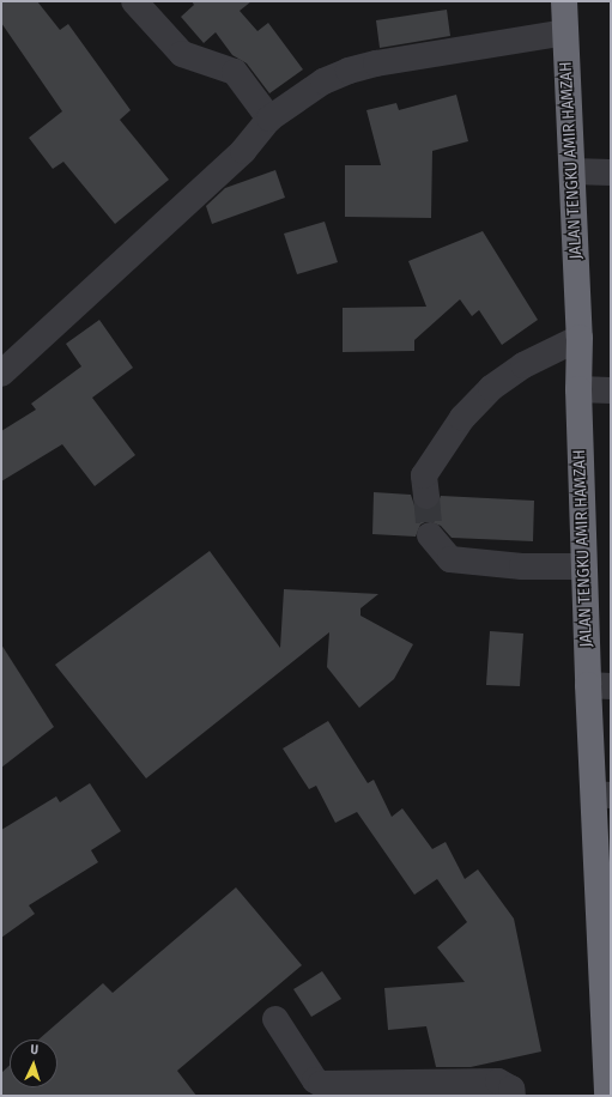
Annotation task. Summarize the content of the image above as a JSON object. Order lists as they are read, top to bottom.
{
  "streets": {
    "highway": ["JALAN TENGKU AMIR HAMZAH"]
  },
  "north": "top"
}
